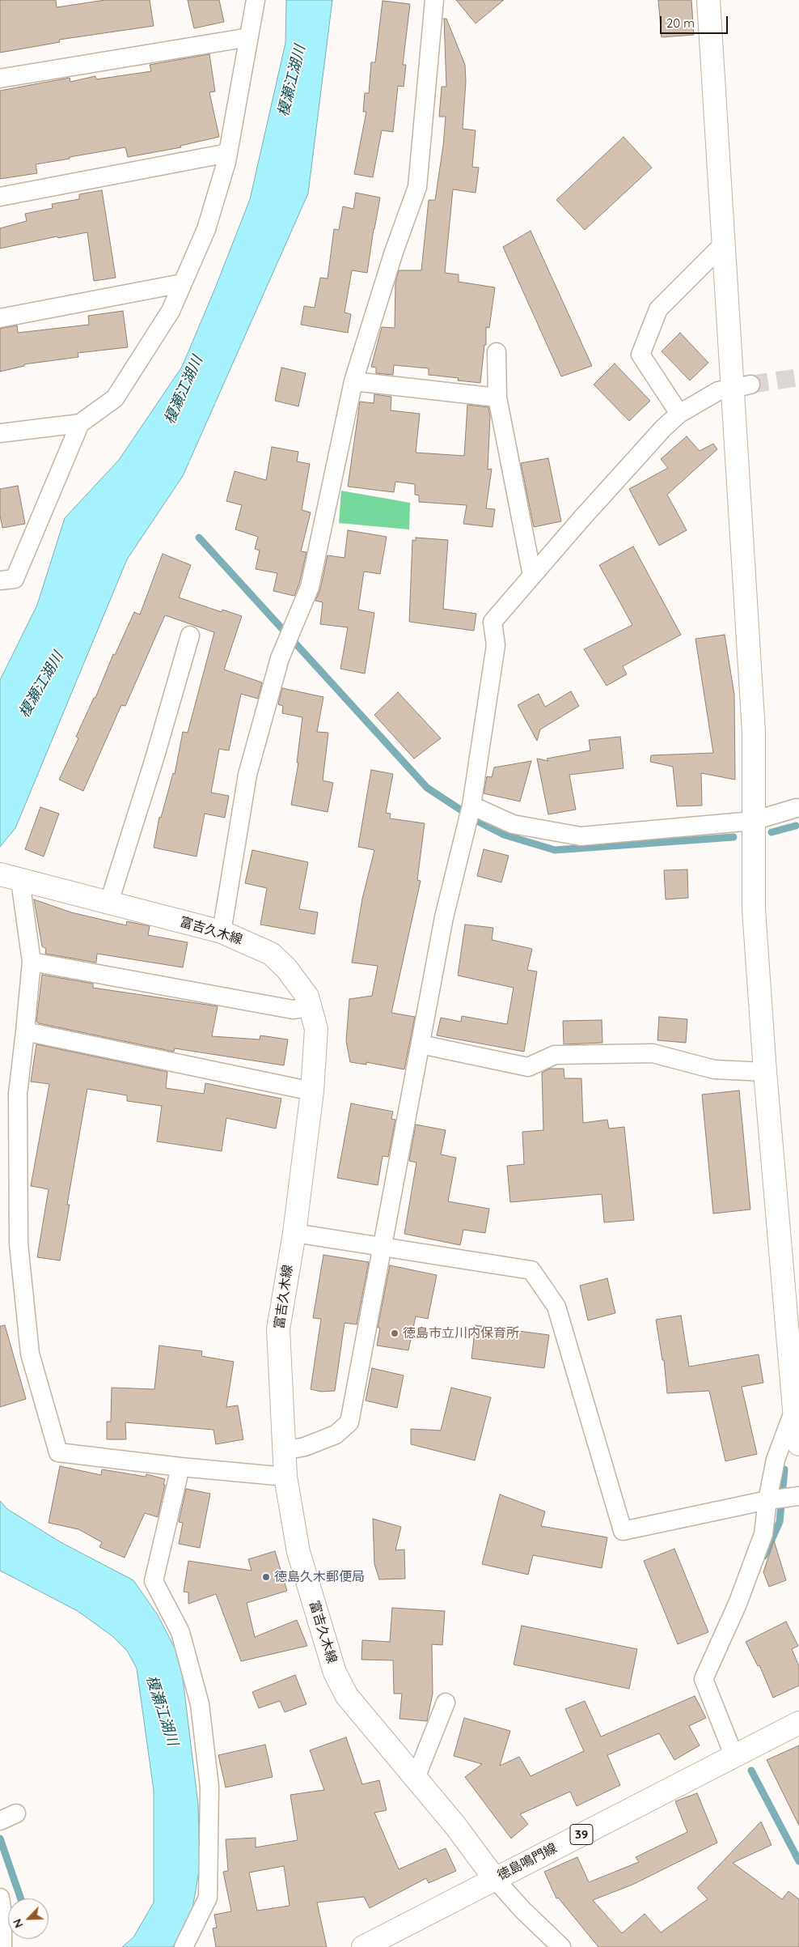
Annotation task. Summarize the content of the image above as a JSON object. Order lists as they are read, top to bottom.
{
  "streets": {
    "main road": ["富吉久木線", "39", "徳島鳴門線"]
  },
  "crossings": [
    ["富吉久木線", "徳島鳴門線"]
  ],
  "water": ["榎瀬江湖川"],
  "places": ["徳島市立川内保育所", "徳島久木郵便局"],
  "scale_bar": "20 m",
  "north": "bottom left"
}
